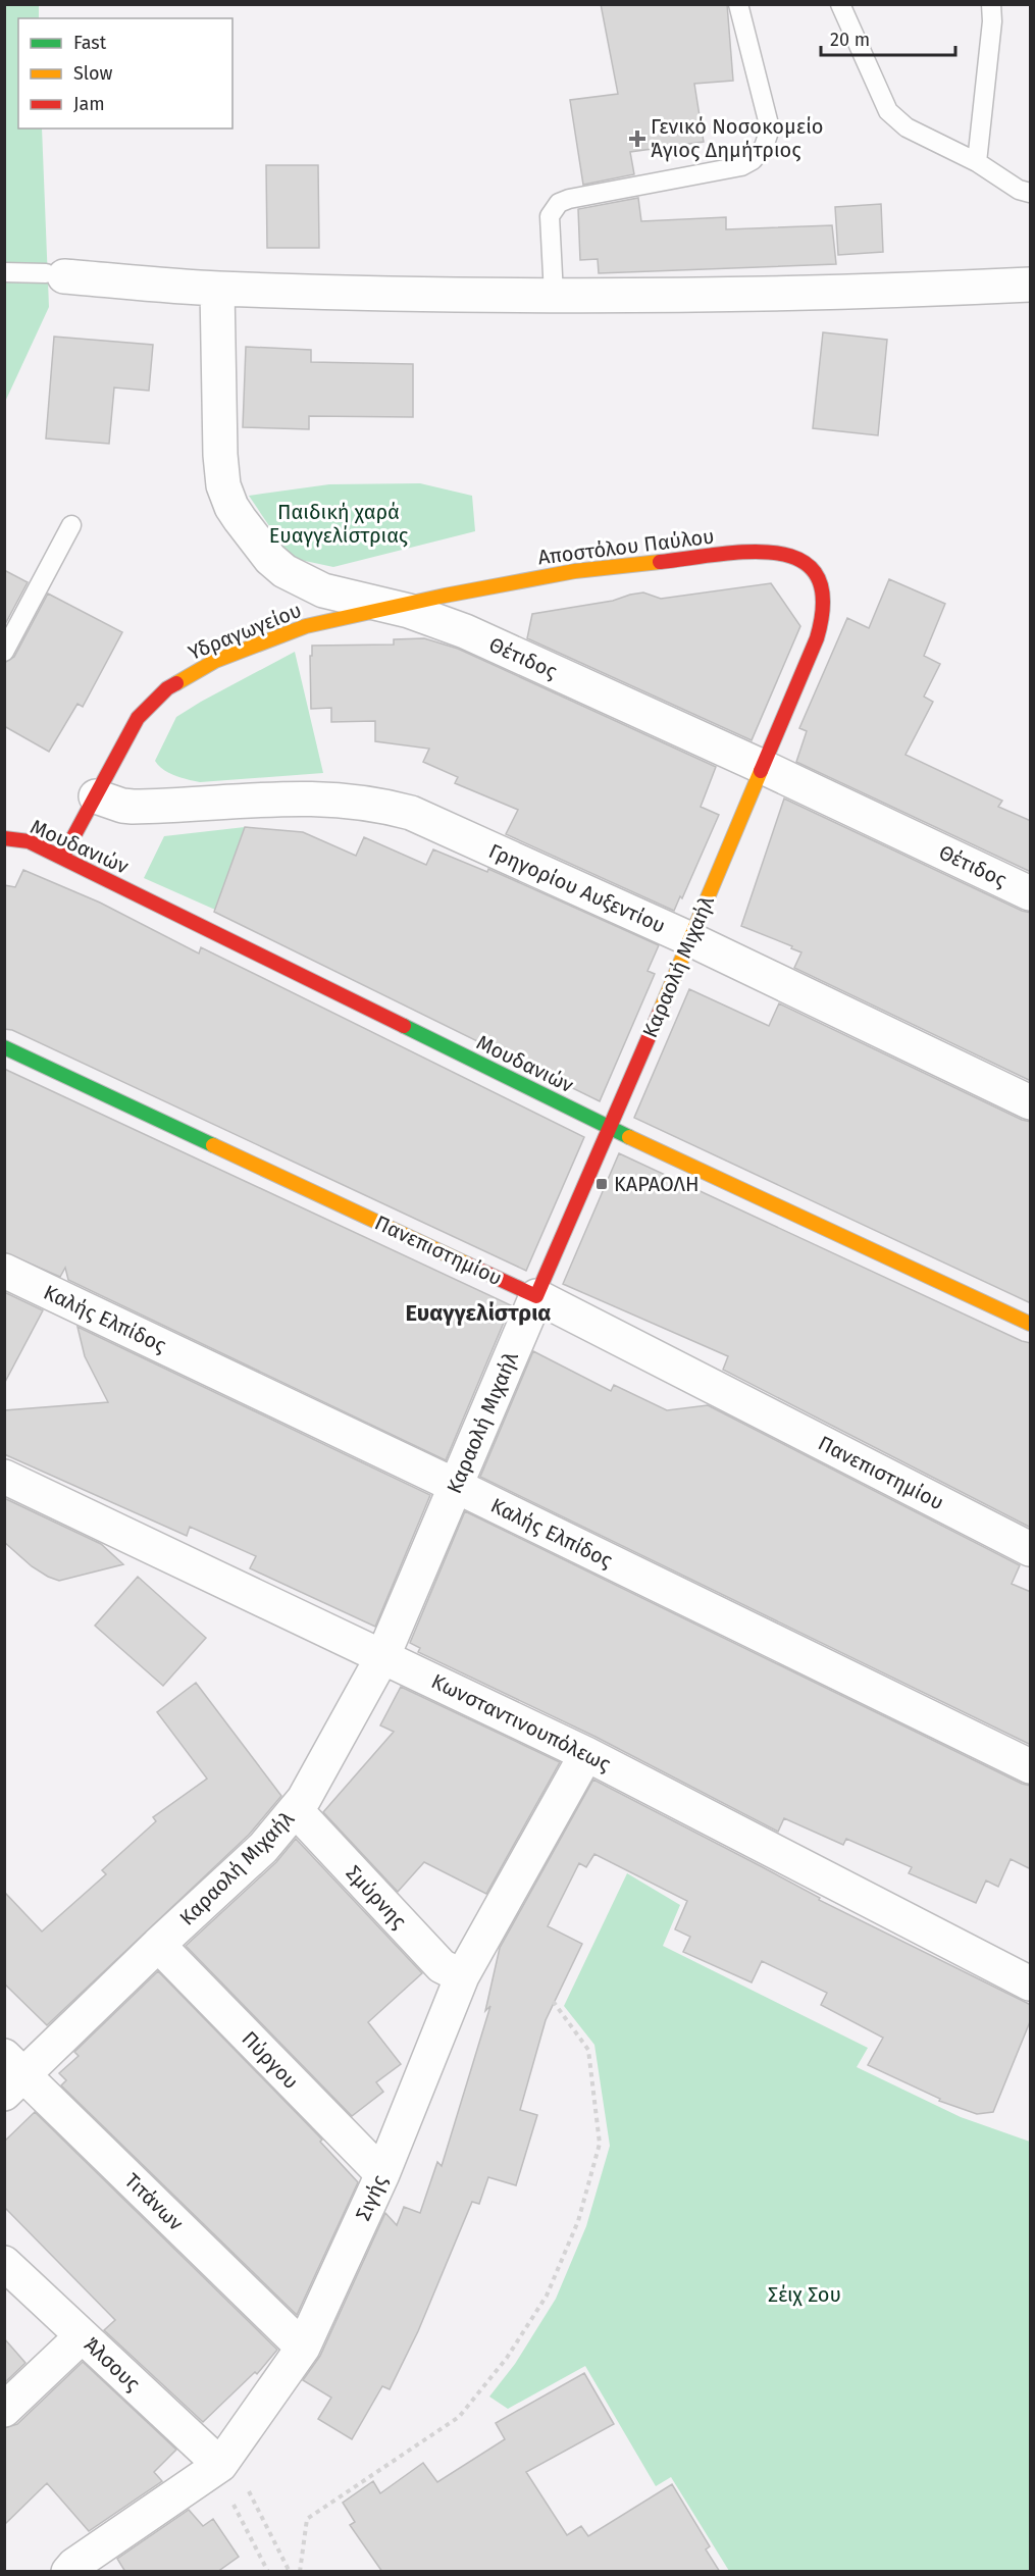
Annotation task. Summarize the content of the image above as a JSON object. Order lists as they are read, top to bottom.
{
  "streets": {
    "street": [
      "Αποστόλου Παύλου",
      "Υδραγωγείου",
      "Θέτιδος",
      "Μουδανιών",
      "Γρηγορίου Αυξεντίου",
      "Καραολή Μιχαήλ",
      "Πανεπιστημίου",
      "Καλής Ελπίδος",
      "Κωνσταντινουπόλεως",
      "Σμύρνης",
      "Πύργου",
      "Σιγής",
      "Τιτάνων",
      "Άλσους"
    ]
  },
  "crossings": [
    ["Αποστόλου Παύλου", "Υδραγωγείου"],
    ["Αποστόλου Παύλου", "Θέτιδος"],
    ["Αποστόλου Παύλου", "Καραολή Μιχαήλ"],
    ["Υδραγωγείου", "Θέτιδος"],
    ["Υδραγωγείου", "Μουδανιών"],
    ["Υδραγωγείου", "Γρηγορίου Αυξεντίου"],
    ["Θέτιδος", "Καραολή Μιχαήλ"],
    ["Μουδανιών", "Καραολή Μιχαήλ"],
    ["Γρηγορίου Αυξεντίου", "Καραολή Μιχαήλ"],
    ["Καραολή Μιχαήλ", "Πανεπιστημίου"],
    ["Καραολή Μιχαήλ", "Καλής Ελπίδος"],
    ["Καραολή Μιχαήλ", "Κωνσταντινουπόλεως"],
    ["Καραολή Μιχαήλ", "Σμύρνης"],
    ["Καραολή Μιχαήλ", "Πύργου"],
    ["Καραολή Μιχαήλ", "Τιτάνων"],
    ["Κωνσταντινουπόλεως", "Σιγής"],
    ["Σμύρνης", "Σιγής"],
    ["Πύργου", "Σιγής"],
    ["Σιγής", "Τιτάνων"],
    ["Σιγής", "Άλσους"]
  ],
  "districts": ["Ευαγγελίστρια"],
  "parks": ["Παιδική χαρά Ευαγγελίστριας", "Σέιχ Σου"],
  "places": {
    "health": ["Γενικό Νοσοκομείο Άγιος Δημήτριος"],
    "transit": ["ΚΑΡΑΟΛΗ"]
  },
  "legend": ["Fast", "Slow", "Jam"],
  "scale_bar": "20 m"
}
